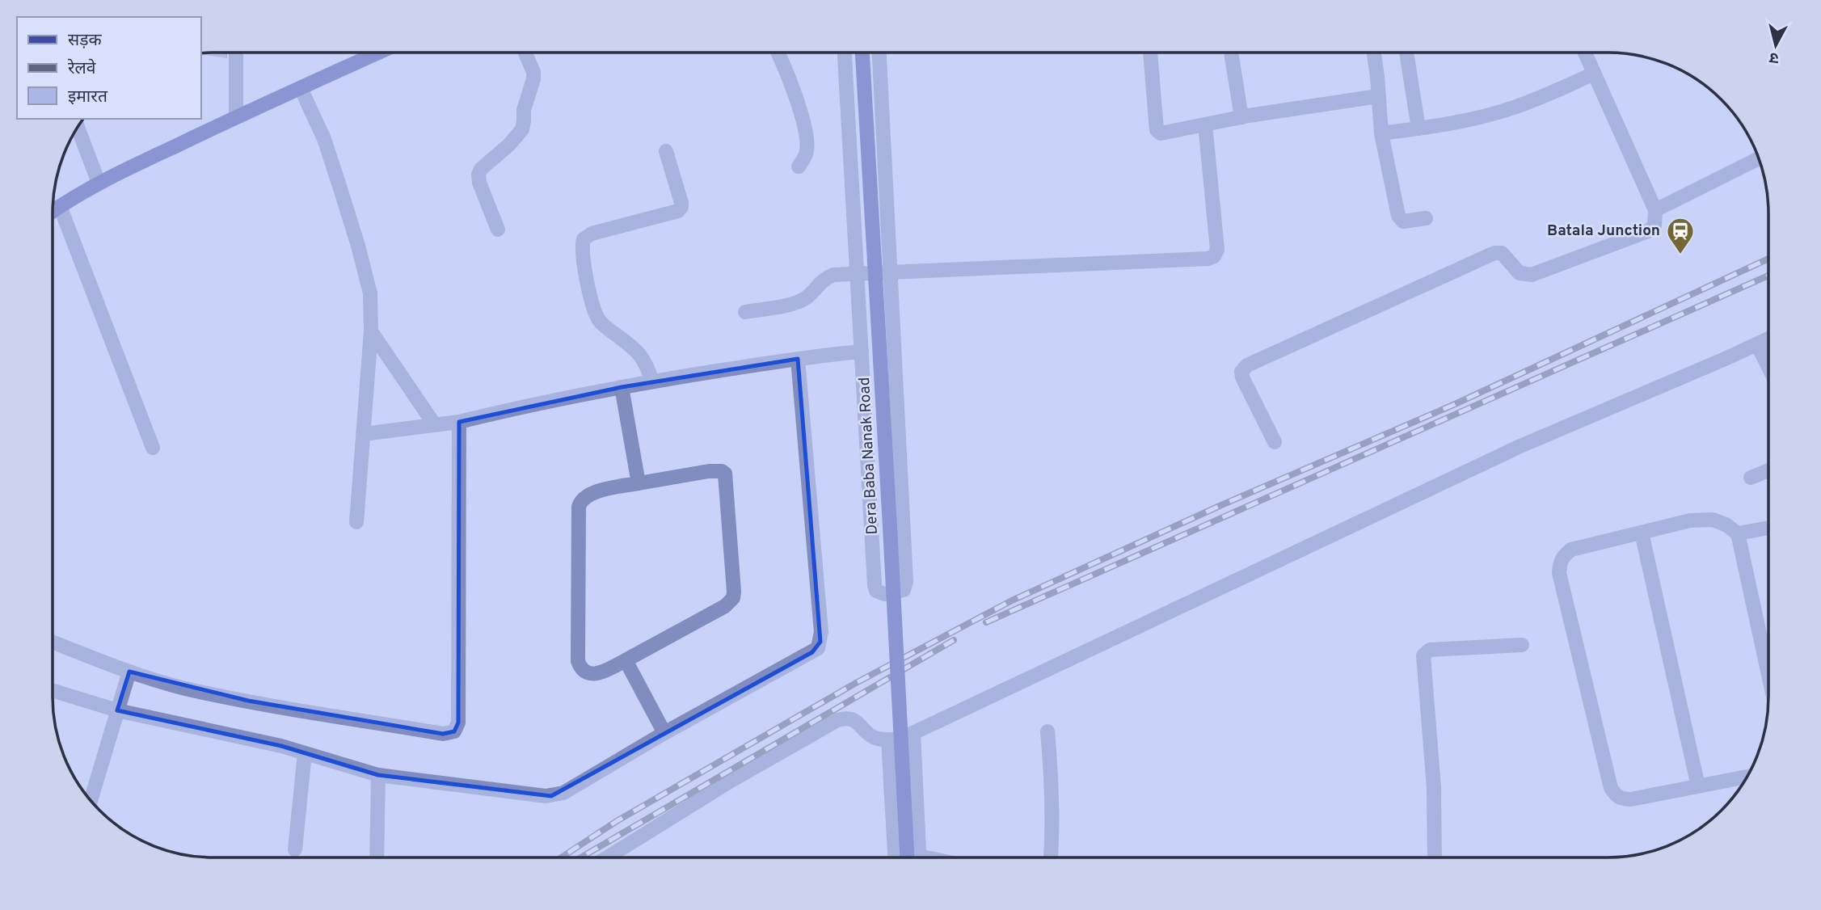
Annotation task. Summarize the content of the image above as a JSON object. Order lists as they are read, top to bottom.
{
  "streets": {
    "main road": ["Dera Baba Nanak Road"]
  },
  "places": {
    "station": ["Batala Junction"]
  },
  "legend": ["सड़क", "रेलवे", "इमारत"],
  "north": "bottom"
}
